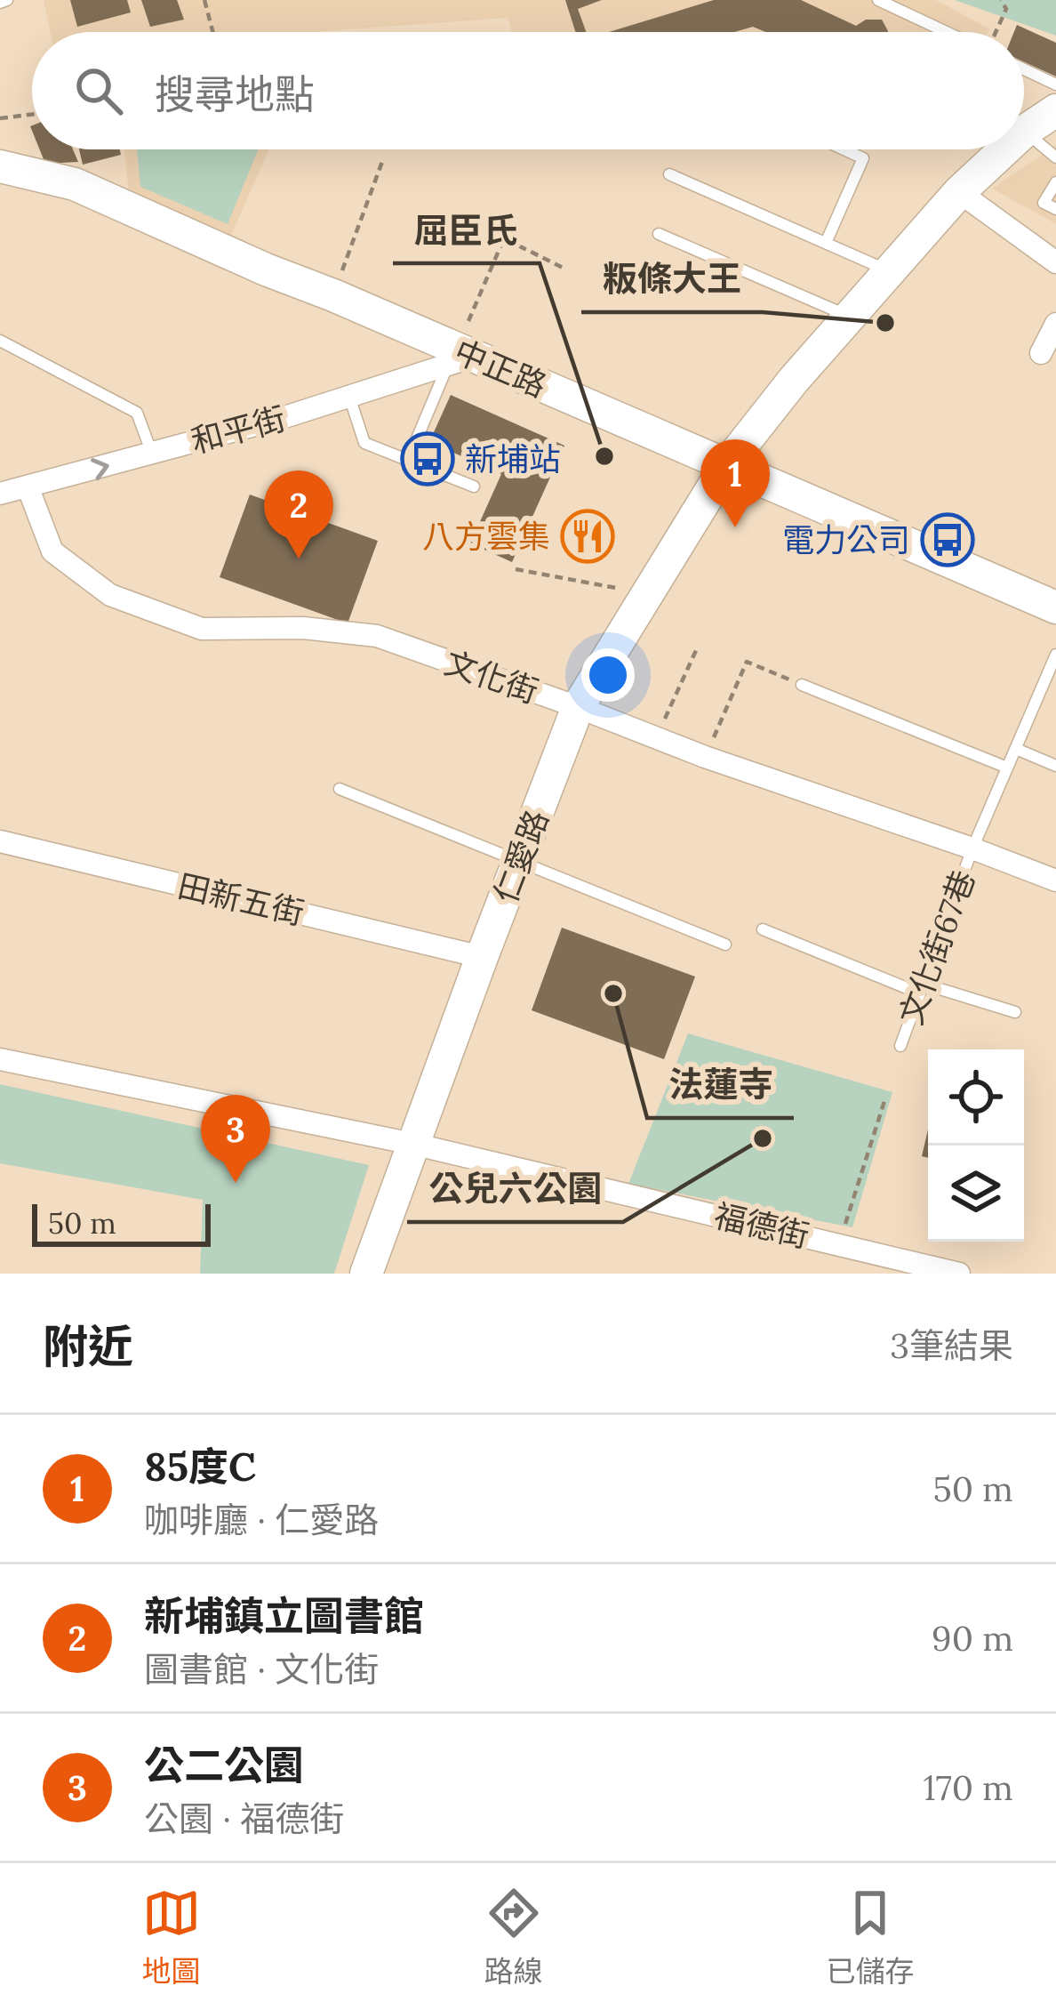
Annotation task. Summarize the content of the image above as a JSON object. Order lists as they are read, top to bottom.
{
  "streets": {
    "main road": ["中正路", "仁愛路"],
    "street": [
      "和平街",
      "文化街",
      "田新五街",
      "福德街"
    ],
    "lane": ["文化街67巷"]
  },
  "crossings": [
    ["中正路", "和平街"],
    ["中正路", "仁愛路"],
    ["和平街", "文化街"],
    ["文化街", "仁愛路"],
    ["文化街", "文化街67巷"],
    ["仁愛路", "田新五街"],
    ["仁愛路", "福德街"]
  ],
  "places": {
    "other": [
      "粄條大王",
      "屈臣氏",
      "法蓮寺",
      "公兒六公園"
    ],
    "bus stop": ["新埔站", "電力公司"],
    "restaurant": ["八方雲集"]
  },
  "scale_bar": "50 m",
  "page": {
    "search": "搜尋地點",
    "pins": ["1", "2", "3"],
    "scale": "50 m",
    "heading": ["附近", "3筆結果"],
    "list": [
      {
        "mark": "1",
        "name": "85度C",
        "note": "咖啡廳 · 仁愛路",
        "value": "50 m"
      },
      {
        "mark": "2",
        "name": "新埔鎮立圖書館",
        "note": "圖書館 · 文化街",
        "value": "90 m"
      },
      {
        "mark": "3",
        "name": "公二公園",
        "note": "公園 · 福德街",
        "value": "170 m"
      }
    ],
    "nav": ["地圖", "路線", "已儲存"]
  }
}
